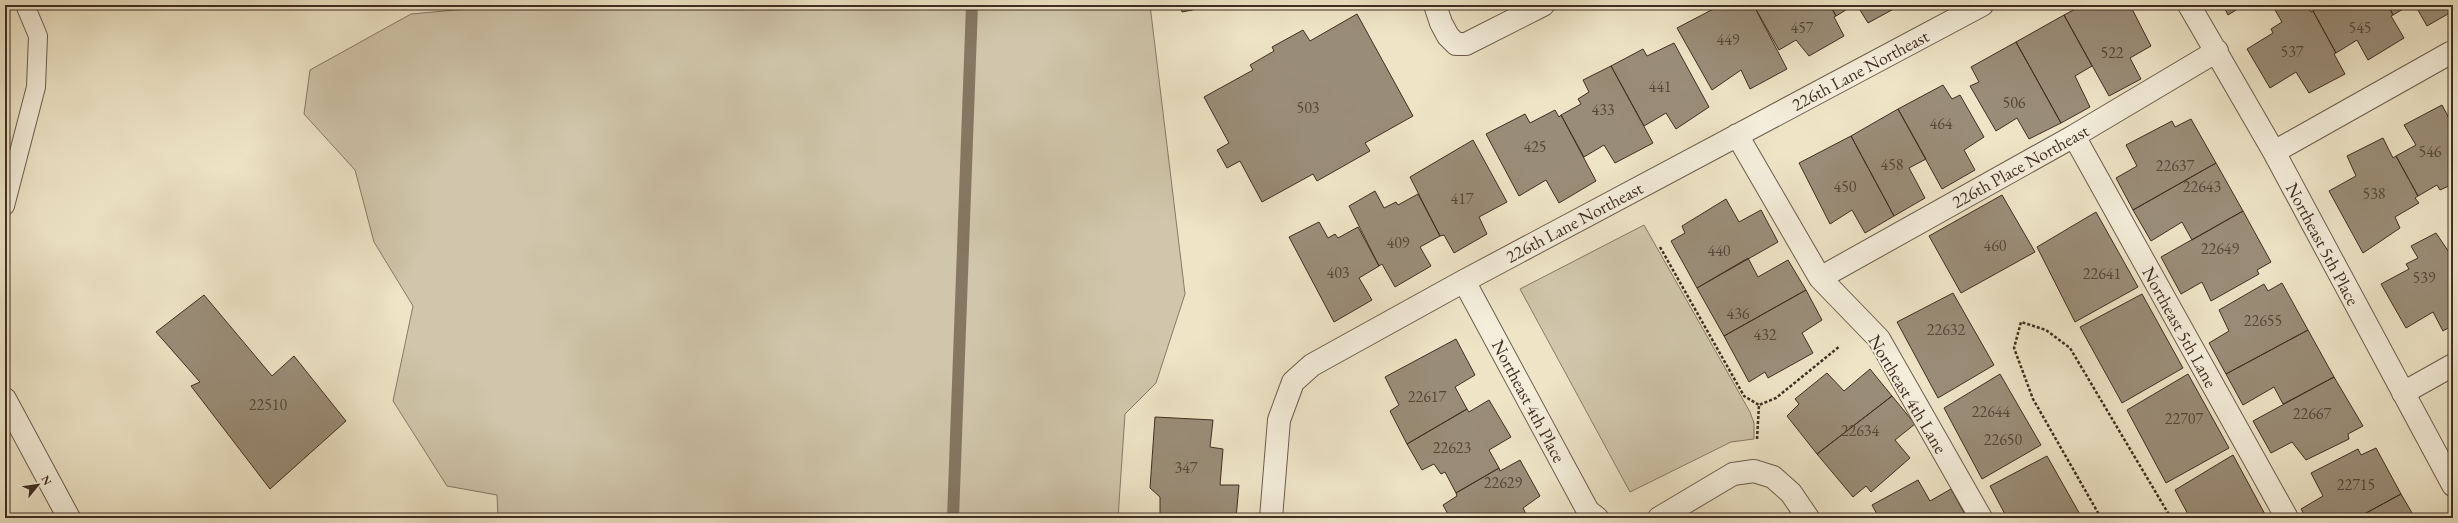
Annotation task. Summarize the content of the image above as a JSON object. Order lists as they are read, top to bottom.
{
  "streets": {
    "street": [
      "226th Lane Northeast",
      "226th Place Northeast",
      "Northeast 5th Place",
      "Northeast 5th Lane",
      "Northeast 4th Lane",
      "Northeast 4th Place"
    ]
  },
  "crossings": [
    ["226th Lane Northeast", "Northeast 4th Lane"],
    ["226th Lane Northeast", "Northeast 4th Place"],
    ["226th Place Northeast", "Northeast 5th Place"],
    ["226th Place Northeast", "Northeast 5th Lane"],
    ["226th Place Northeast", "Northeast 4th Lane"]
  ],
  "house_numbers": [
    "457",
    "545",
    "449",
    "537",
    "522",
    "441",
    "506",
    "503",
    "433",
    "464",
    "425",
    "546",
    "458",
    "22637",
    "450",
    "22643",
    "538",
    "417",
    "409",
    "460",
    "22649",
    "440",
    "403",
    "22641",
    "539",
    "436",
    "22655",
    "22632",
    "432",
    "22617",
    "22510",
    "22644",
    "22667",
    "22707",
    "22634",
    "22650",
    "22623",
    "347",
    "22629",
    "22715"
  ],
  "north": "top right"
}
